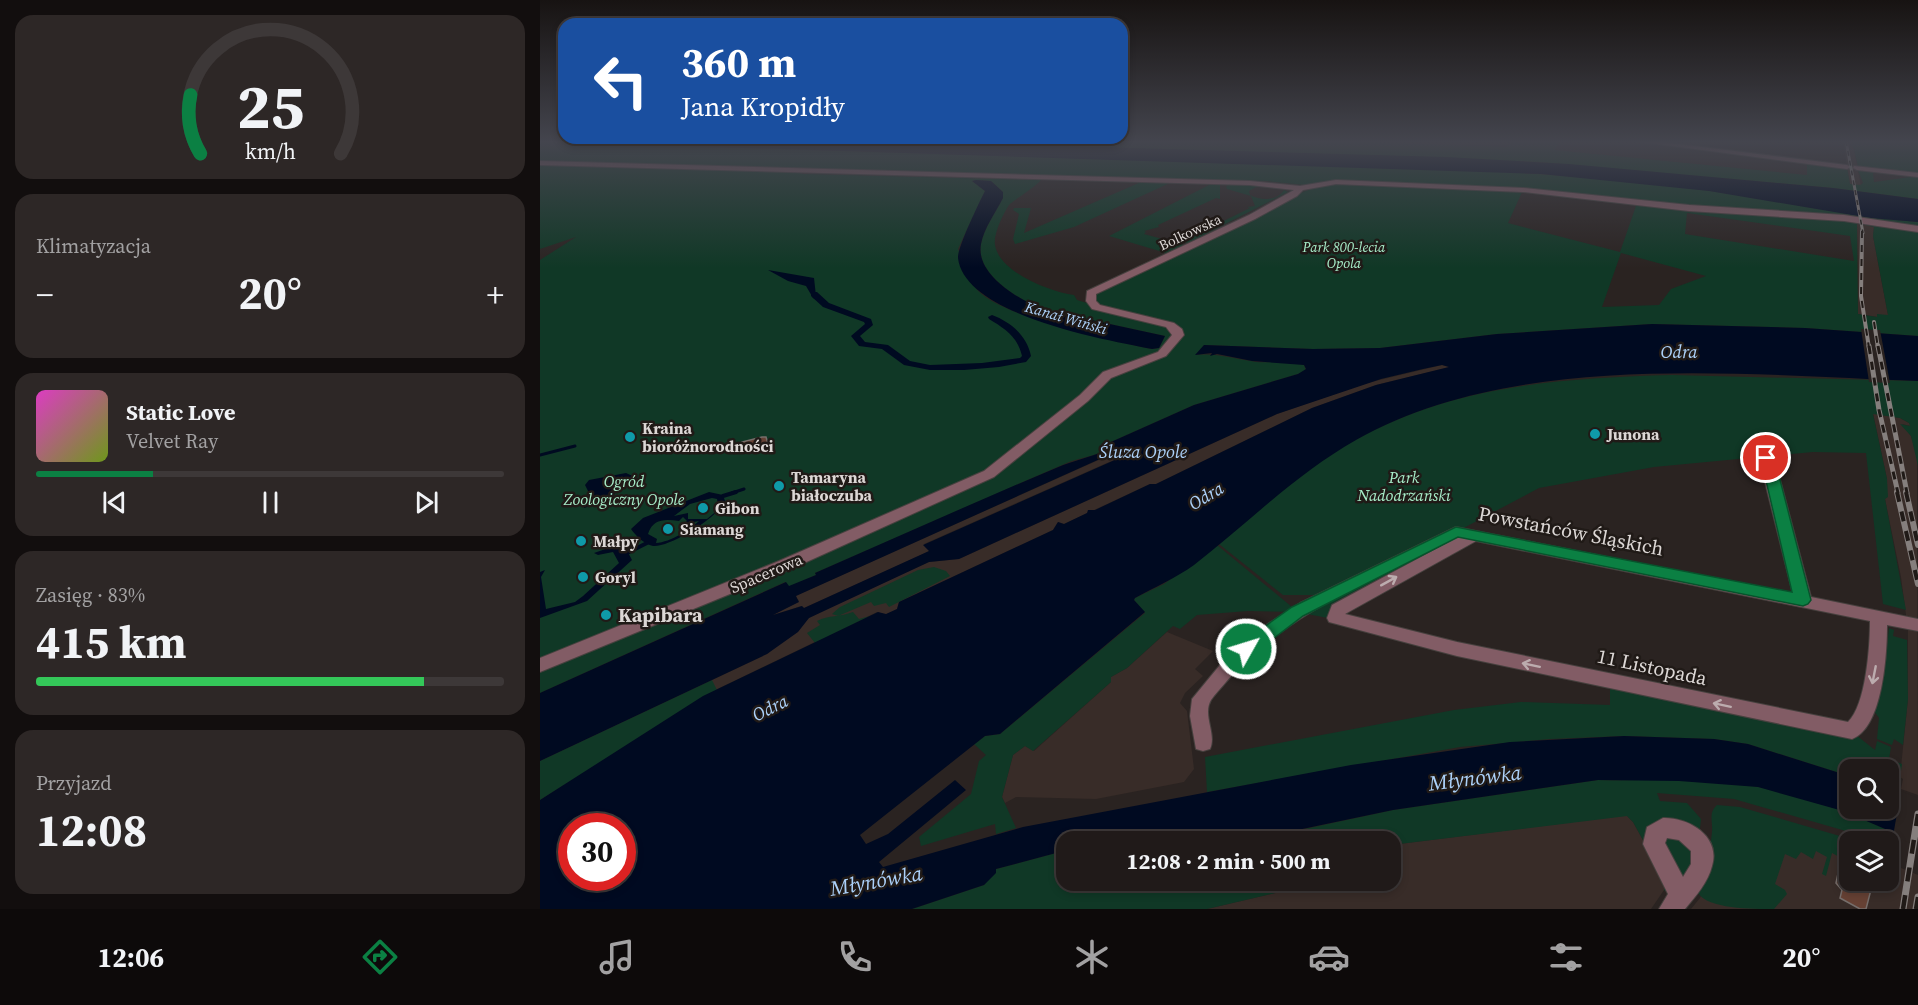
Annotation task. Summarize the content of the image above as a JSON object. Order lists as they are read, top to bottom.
{
  "streets": {
    "street": [
      "Bolkowska",
      "Powstańców Śląskich",
      "Spacerowa",
      "11 Listopada"
    ]
  },
  "crossings": [
    ["Bolkowska", "Spacerowa"],
    ["Powstańców Śląskich", "11 Listopada"]
  ],
  "water": [
    "Kanał Wiński",
    "Odra",
    "Śluza Opole",
    "Młynówka"
  ],
  "parks": ["Park 800-lecia Opola", "Park Nadodrzański", "Ogród Zoologiczny Opole"],
  "places": [
    "Junona",
    "Kraina bioróżnorodności",
    "Tamaryna białoczuba",
    "Gibon",
    "Siamang",
    "Małpy",
    "Goryl",
    "Kapibara"
  ],
  "page": {
    "turn": ["360 m", "Jana Kropidły"],
    "tile": [
      "Klimatyzacja",
      ["Zasięg · 83%", "415 km"],
      ["Przyjazd", "12:08"]
    ],
    "heat": ["−", "20°", "+"],
    "song": ["Static Love", "Velvet Ray"],
    "limit": "30",
    "trip": "12:08 · 2 min · 500 m",
    "tabs": ["12:06", "20°"],
    "gauge": ["25", "km/h"]
  }
}
